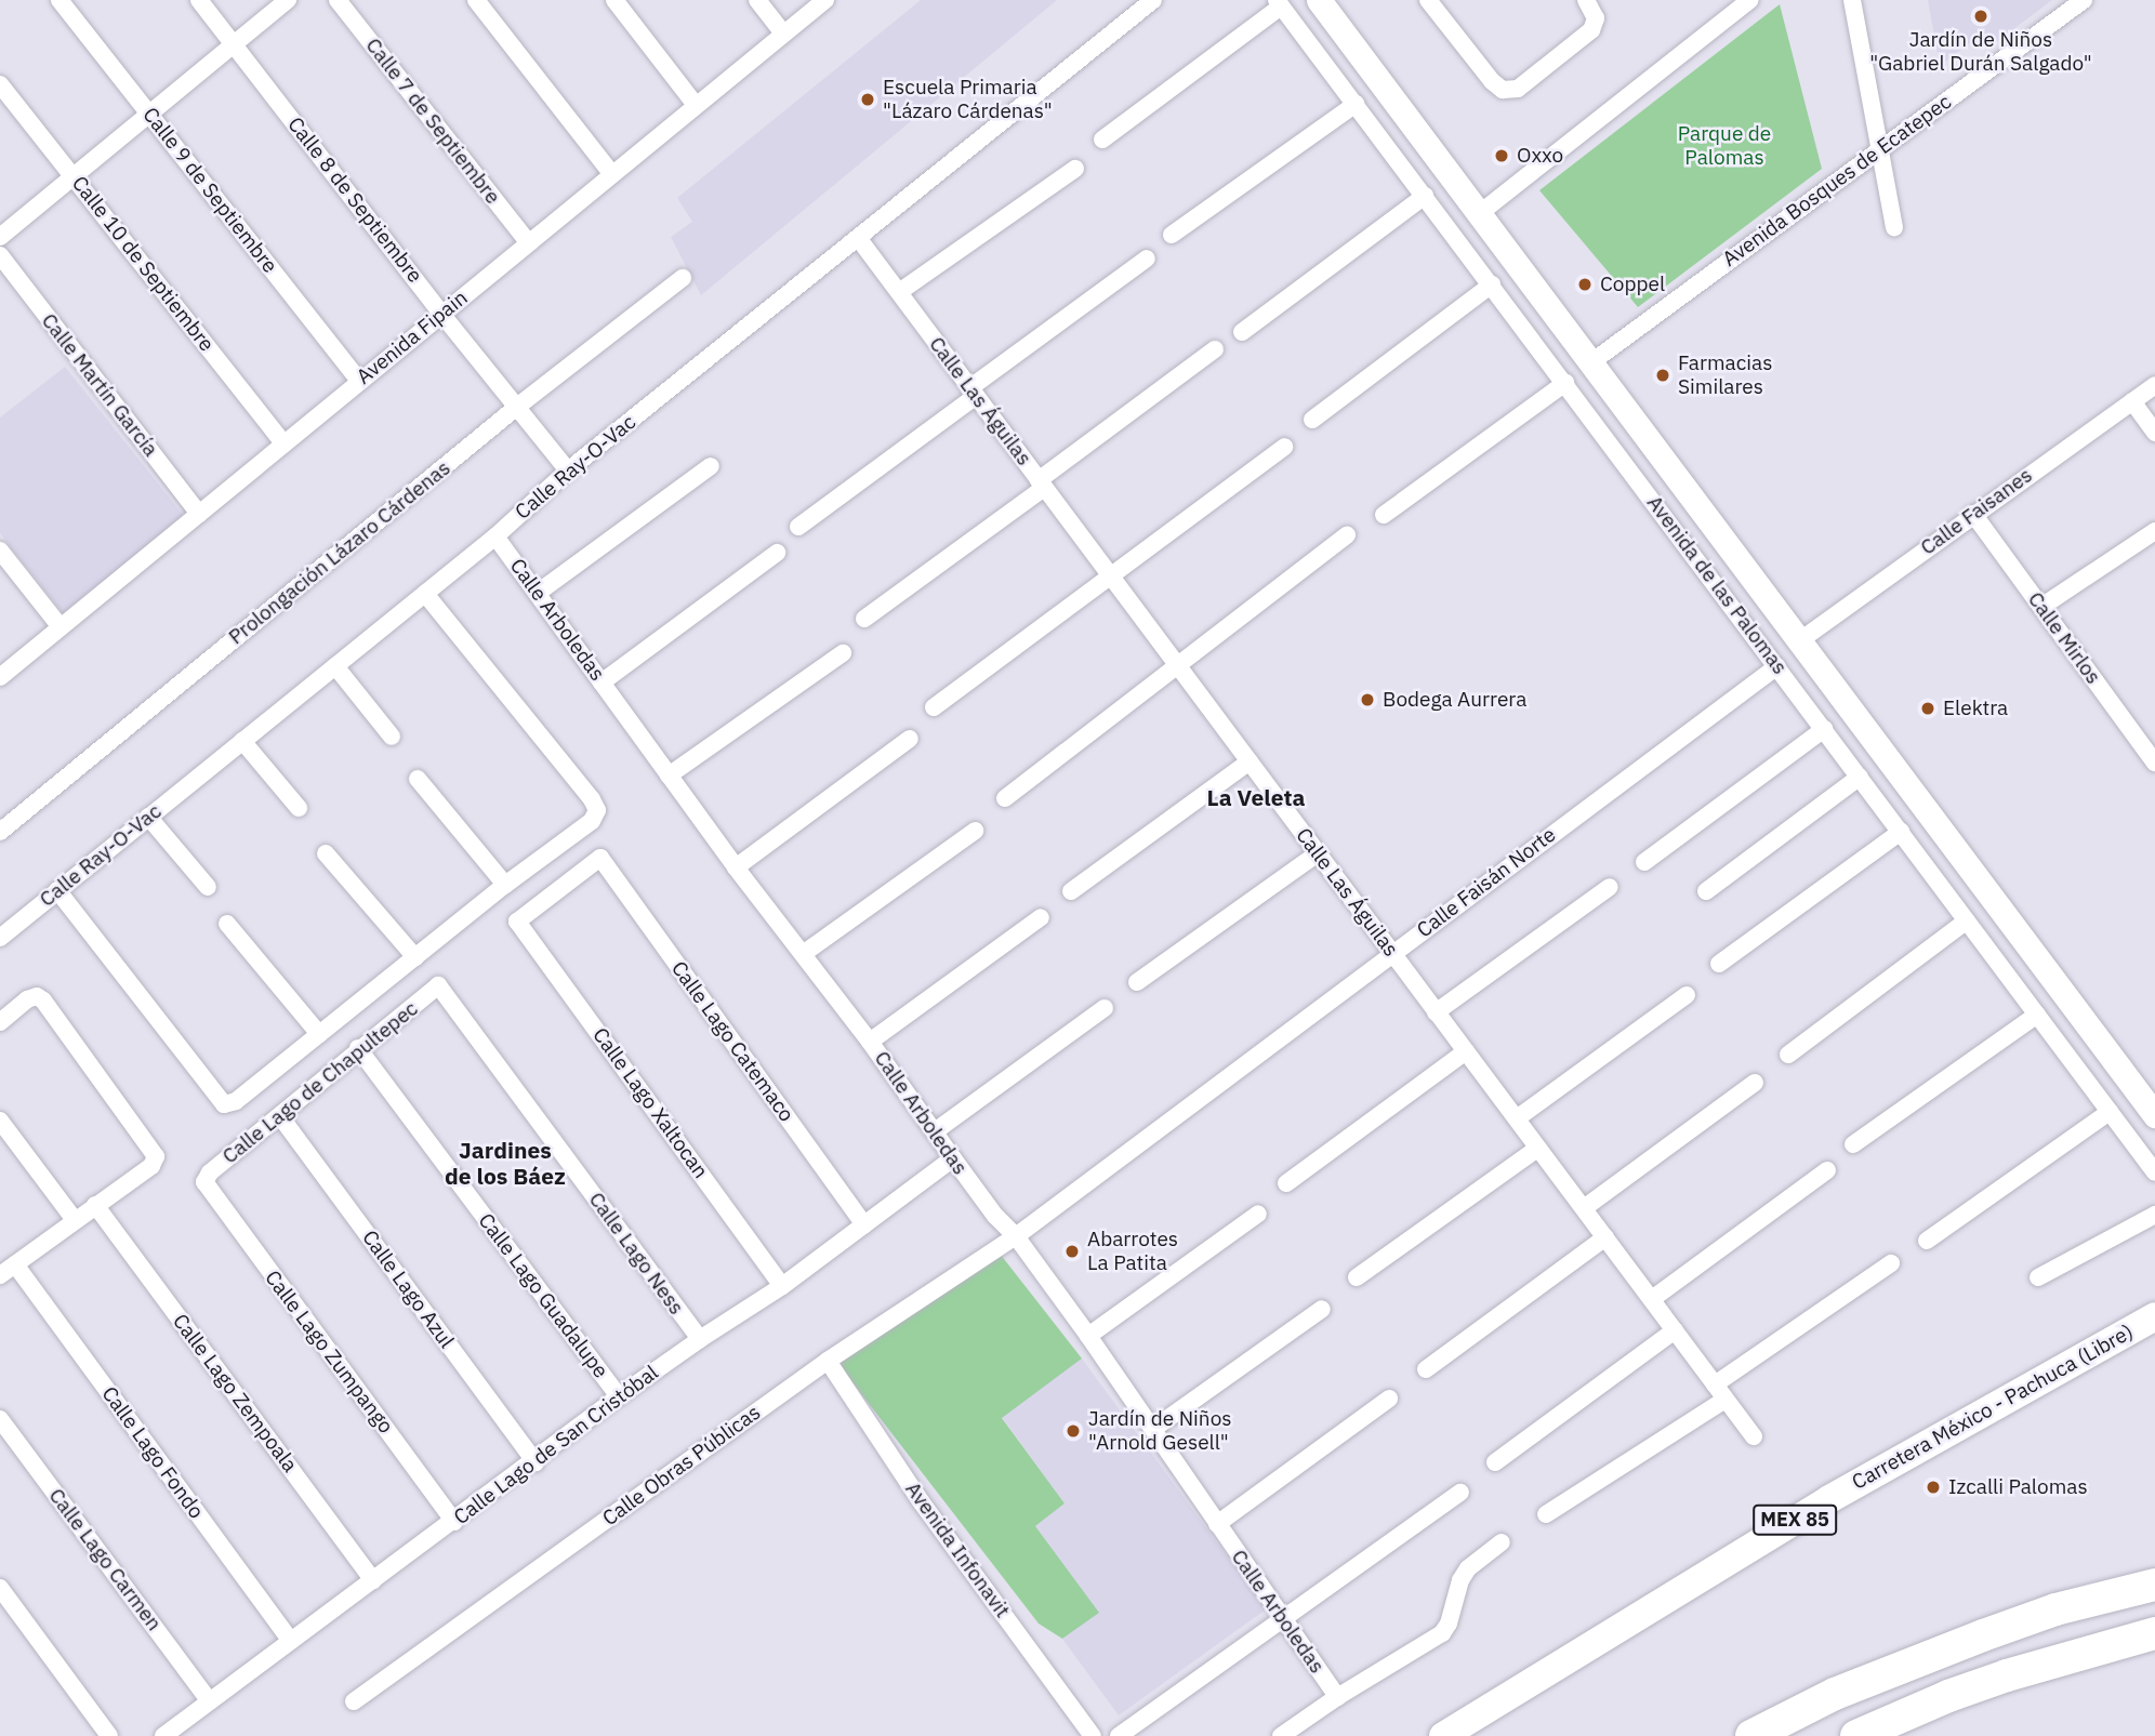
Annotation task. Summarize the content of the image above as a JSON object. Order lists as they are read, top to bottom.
{
  "streets": {
    "main road": ["Avenida de las Palomas", "Carretera México - Pachuca (Libre)", "MEX 85"],
    "street": [
      "Calle 7 de Septiembre",
      "Avenida Bosques de Ecatepec",
      "Calle 9 de Septiembre",
      "Calle 8 de Septiembre",
      "Calle 10 de Septiembre",
      "Avenida Fipain",
      "Calle Martín García",
      "Calle Las Águilas",
      "Calle Ray-O-Vac",
      "Calle Faisanes",
      "Prolongación Lázaro Cárdenas",
      "Calle Arboledas",
      "Calle Mirlos",
      "Calle Faisán Norte",
      "Calle Lago Catemaco",
      "Calle Lago de Chapultepec",
      "Calle Lago Xaltocan",
      "Calle Lago Ness",
      "Calle Lago Azul",
      "Calle Lago Guadalupe",
      "Calle Lago Zumpango",
      "Calle Lago Zempoala",
      "Calle Lago de San Cristóbal",
      "Calle Lago Fondo",
      "Calle Obras Públicas",
      "Avenida Infonavit",
      "Calle Lago Carmen"
    ]
  },
  "crossings": [
    ["Calle 7 de Septiembre", "Avenida Fipain"],
    ["Avenida Bosques de Ecatepec", "Avenida de las Palomas"],
    ["Calle 9 de Septiembre", "Avenida Fipain"],
    ["Calle 8 de Septiembre", "Avenida Fipain"],
    ["Calle 8 de Septiembre", "Calle Ray-O-Vac"],
    ["Calle 8 de Septiembre", "Prolongación Lázaro Cárdenas"],
    ["Calle 10 de Septiembre", "Avenida Fipain"],
    ["Avenida Fipain", "Calle Martín García"],
    ["Calle Las Águilas", "Calle Ray-O-Vac"],
    ["Calle Las Águilas", "Calle Faisán Norte"],
    ["Calle Ray-O-Vac", "Calle Arboledas"],
    ["Calle Faisanes", "Avenida de las Palomas"],
    ["Calle Faisanes", "Calle Mirlos"],
    ["Avenida de las Palomas", "Calle Faisán Norte"],
    ["Calle Arboledas", "Calle Faisán Norte"],
    ["Calle Arboledas", "Calle Lago de San Cristóbal"],
    ["Calle Arboledas", "Calle Obras Públicas"],
    ["Calle Faisán Norte", "Calle Obras Públicas"],
    ["Calle Lago Catemaco", "Calle Lago Xaltocan"],
    ["Calle Lago Catemaco", "Calle Lago de San Cristóbal"],
    ["Calle Lago de Chapultepec", "Calle Lago Ness"],
    ["Calle Lago de Chapultepec", "Calle Lago Azul"],
    ["Calle Lago de Chapultepec", "Calle Lago Guadalupe"],
    ["Calle Lago de Chapultepec", "Calle Lago Zumpango"],
    ["Calle Lago Xaltocan", "Calle Lago de San Cristóbal"],
    ["Calle Lago Ness", "Calle Lago de San Cristóbal"],
    ["Calle Lago Azul", "Calle Lago de San Cristóbal"],
    ["Calle Lago Guadalupe", "Calle Lago de San Cristóbal"],
    ["Calle Lago Zumpango", "Calle Lago de San Cristóbal"],
    ["Calle Lago Zempoala", "Calle Lago de San Cristóbal"],
    ["Calle Lago de San Cristóbal", "Calle Lago Fondo"],
    ["Calle Lago de San Cristóbal", "Calle Lago Carmen"],
    ["Calle Obras Públicas", "Avenida Infonavit"]
  ],
  "districts": ["La Veleta", "Jardines de los Báez"],
  "parks": ["Parque de Palomas"],
  "places": [
    "Jardín de Niños \"Gabriel Durán Salgado\"",
    "Escuela Primaria \"Lázaro Cárdenas\"",
    "Oxxo",
    "Coppel",
    "Farmacias Similares",
    "Bodega Aurrera",
    "Elektra",
    "Abarrotes La Patita",
    "Jardín de Niños \"Arnold Gesell\"",
    "Izcalli Palomas"
  ]
}
